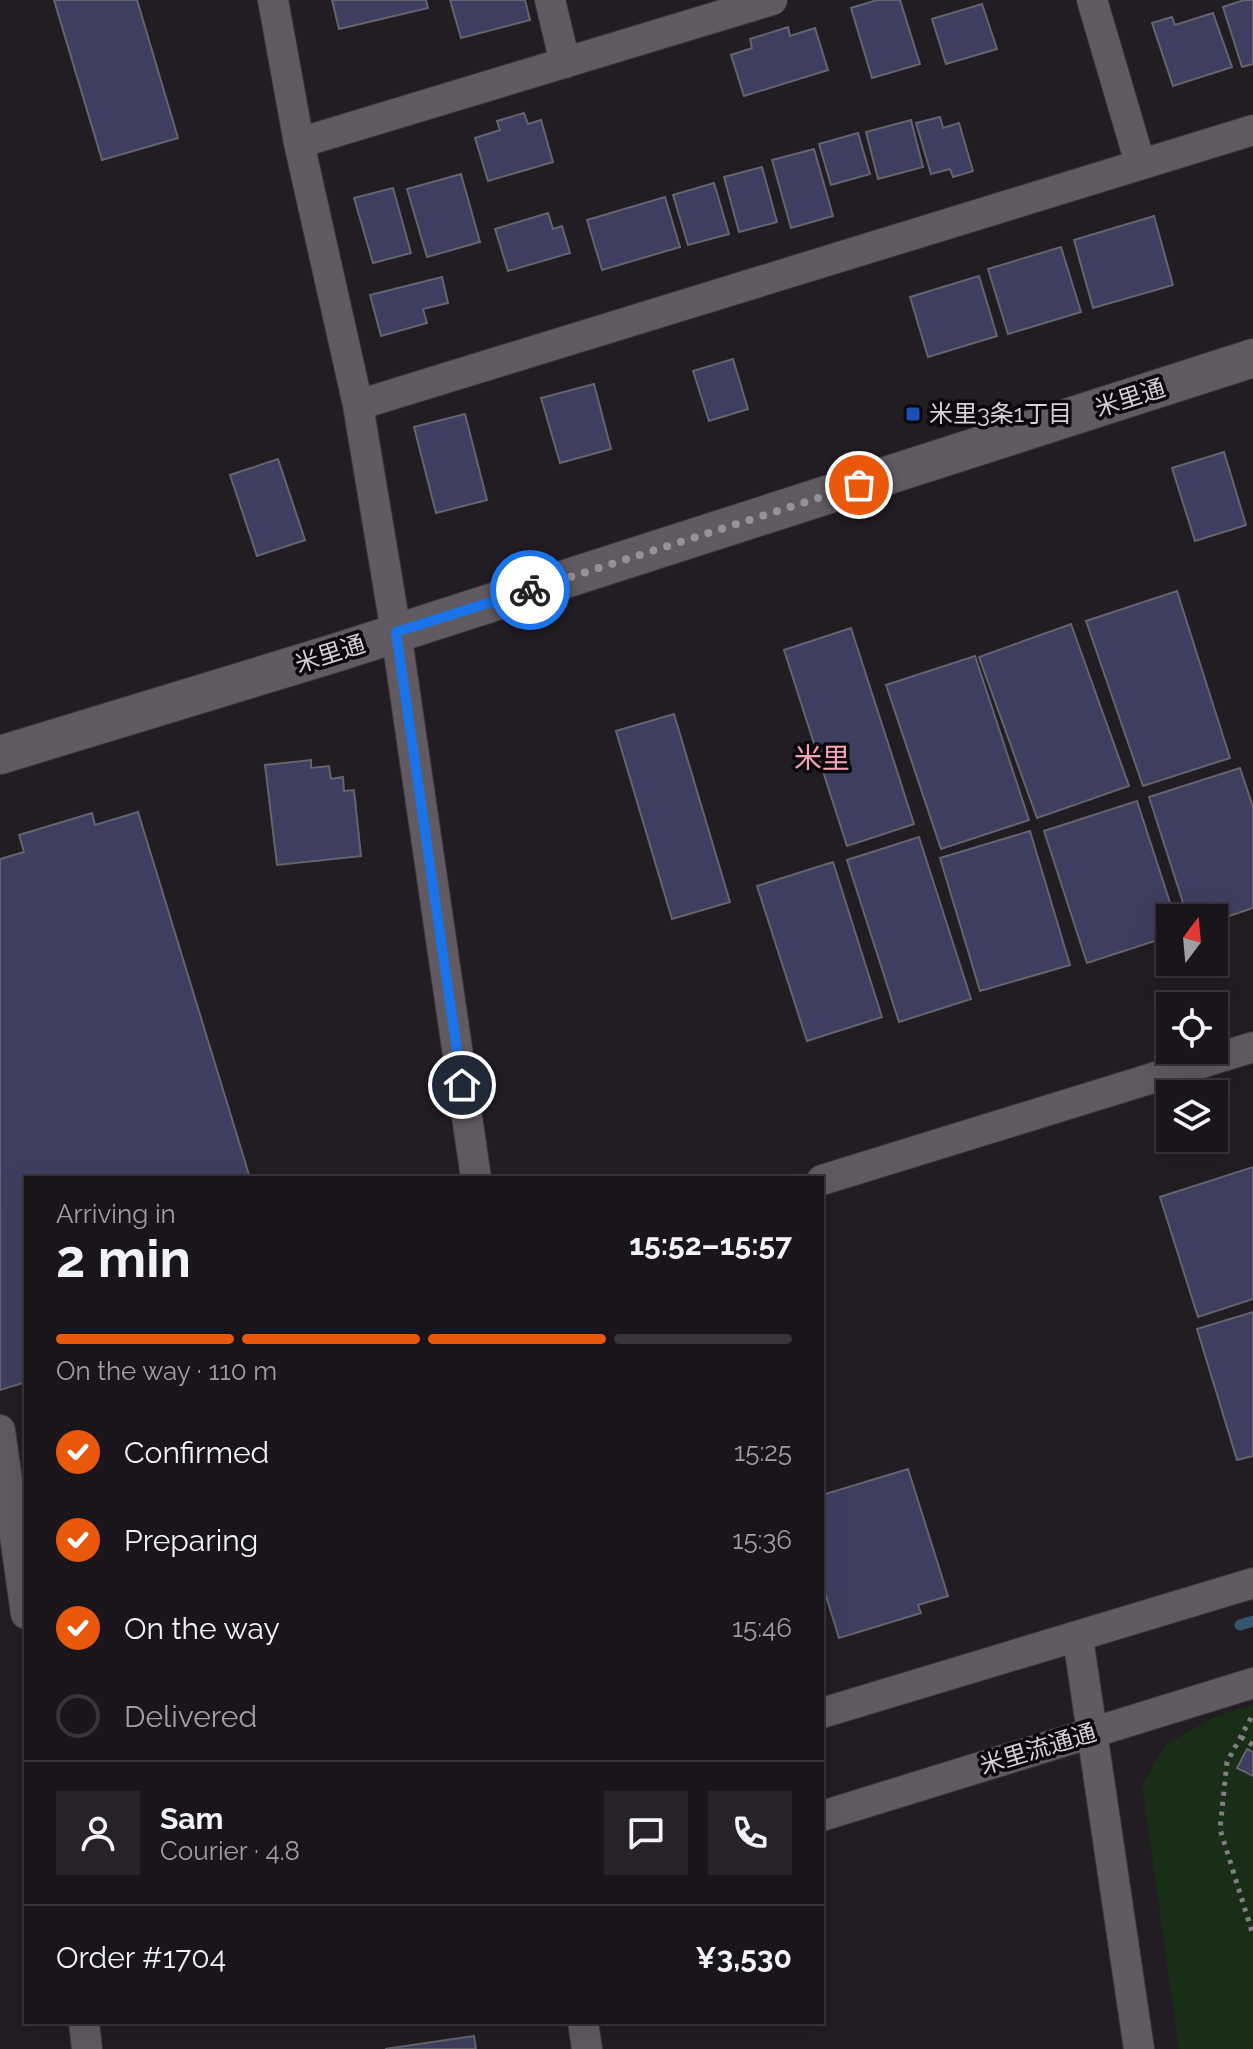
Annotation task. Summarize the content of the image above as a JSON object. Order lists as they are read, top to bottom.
{
  "streets": {
    "street": ["米里通", "米里流通通"]
  },
  "districts": ["米里"],
  "places": {
    "transit": ["米里3条1丁目"]
  },
  "north": "top",
  "page": {
    "heading": ["2 min", "Arriving in", "15:52–15:57"],
    "panel": [
      "Sam",
      "Courier · 4.8",
      "Order #1704",
      "¥3,530"
    ],
    "bar": "On the way · 110 m",
    "list": [
      ["Confirmed", "15:25"],
      ["Preparing", "15:36"],
      ["On the way", "15:46"],
      "Delivered"
    ]
  }
}
